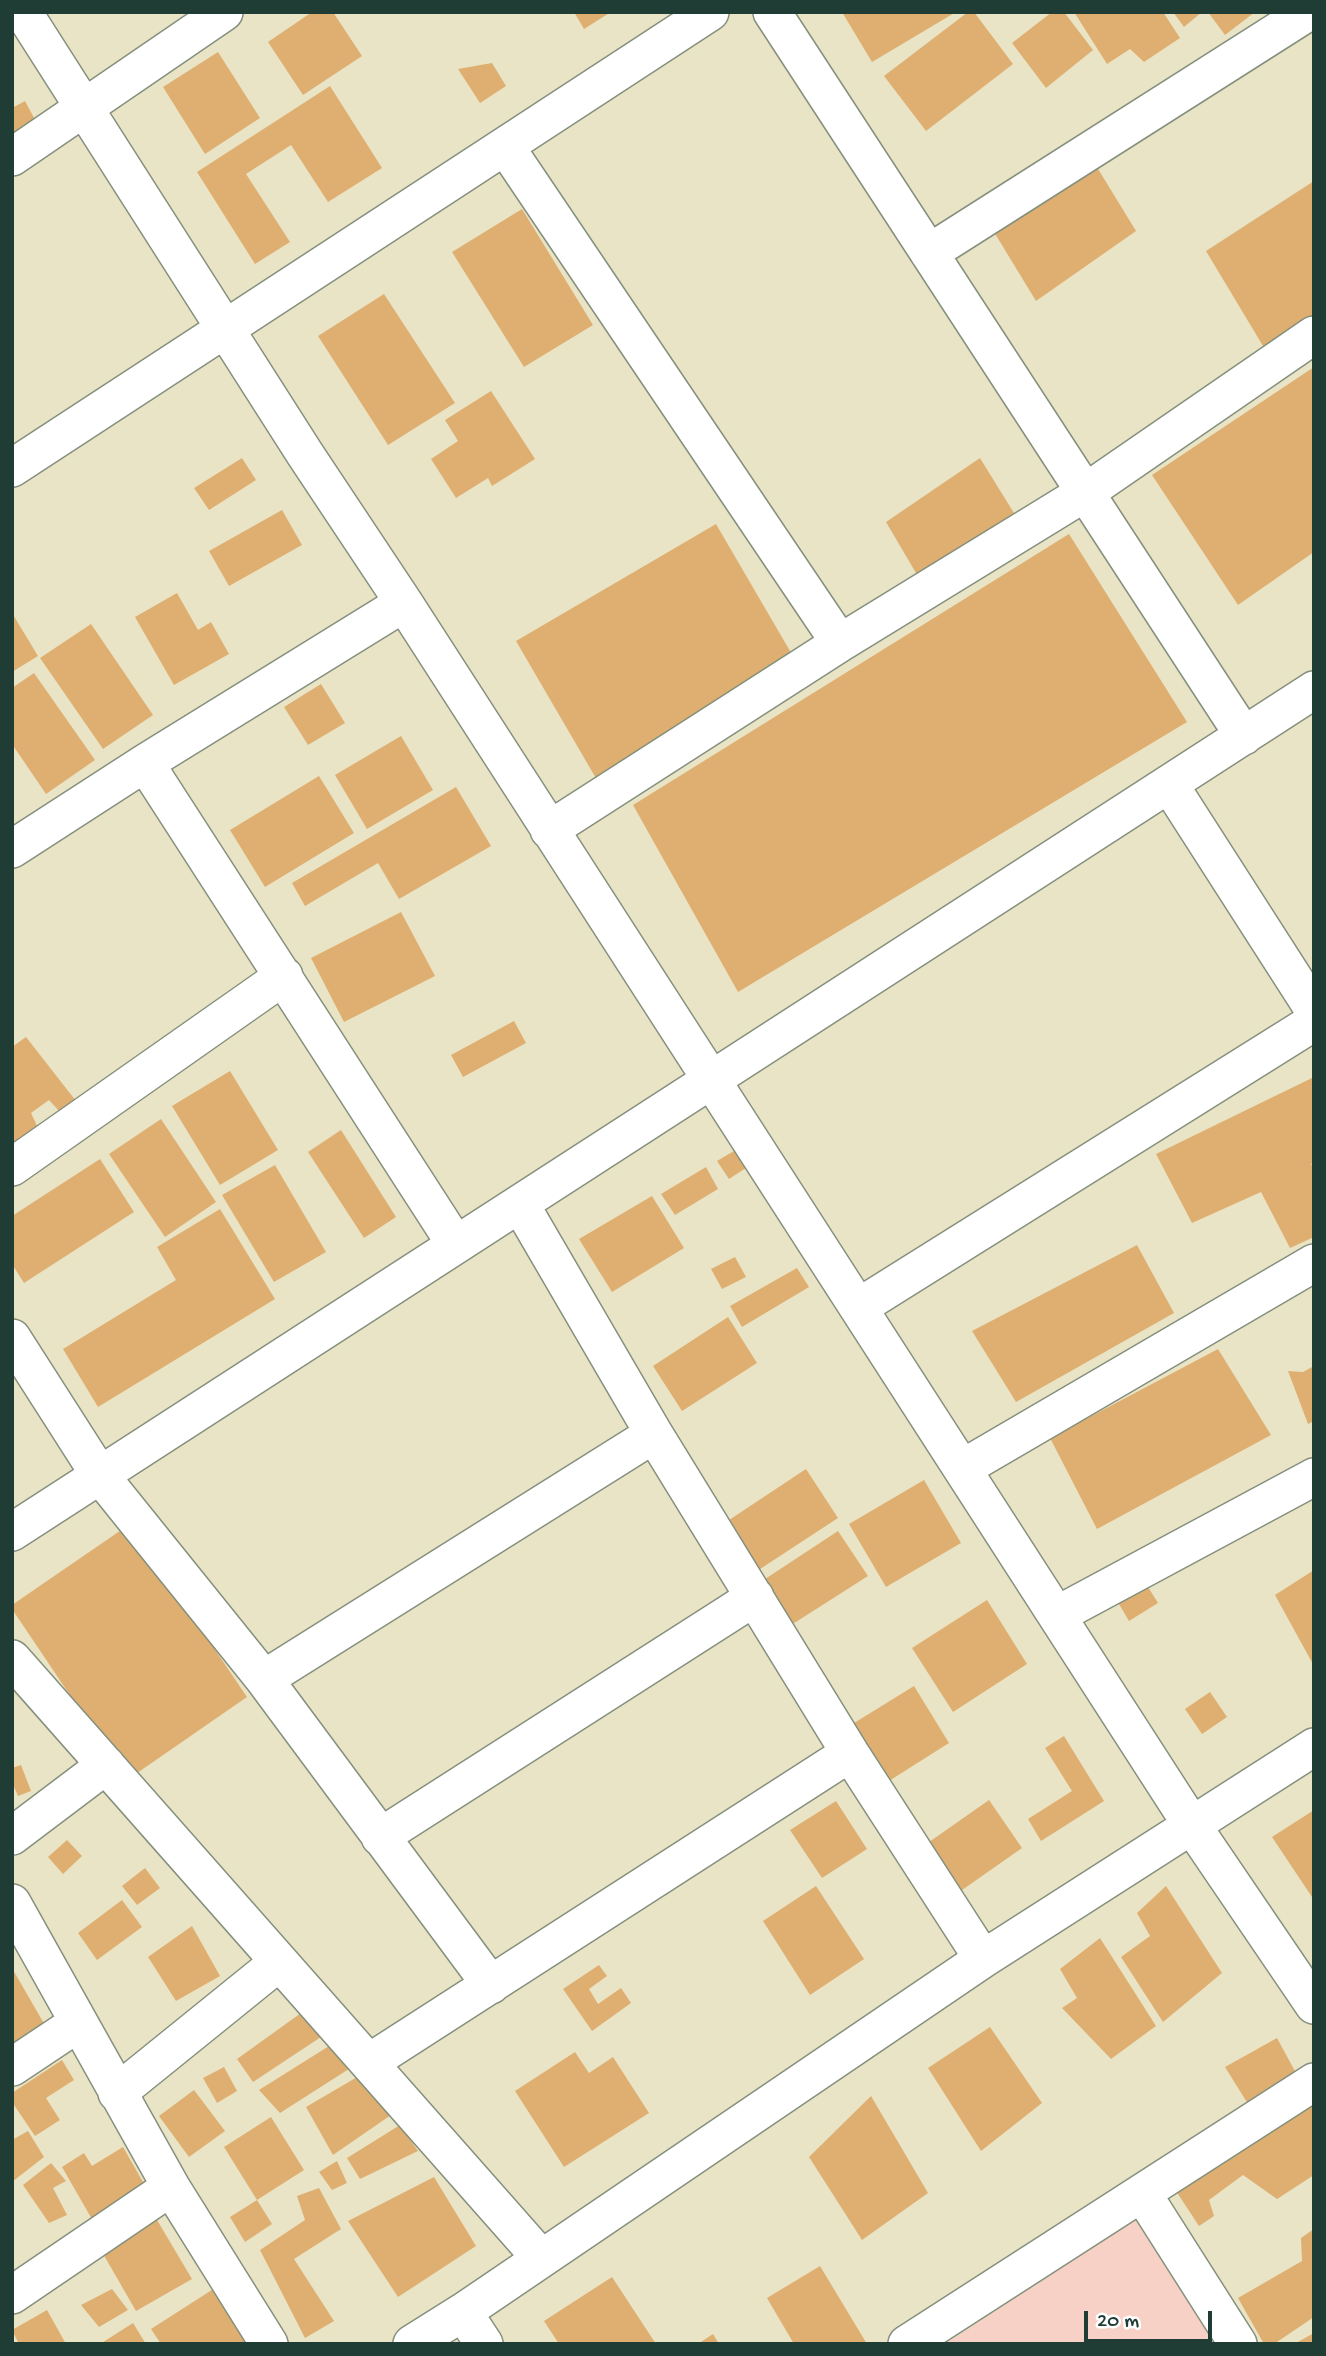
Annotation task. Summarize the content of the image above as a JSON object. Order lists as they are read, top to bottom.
{
  "scale_bar": "20 m"
}
